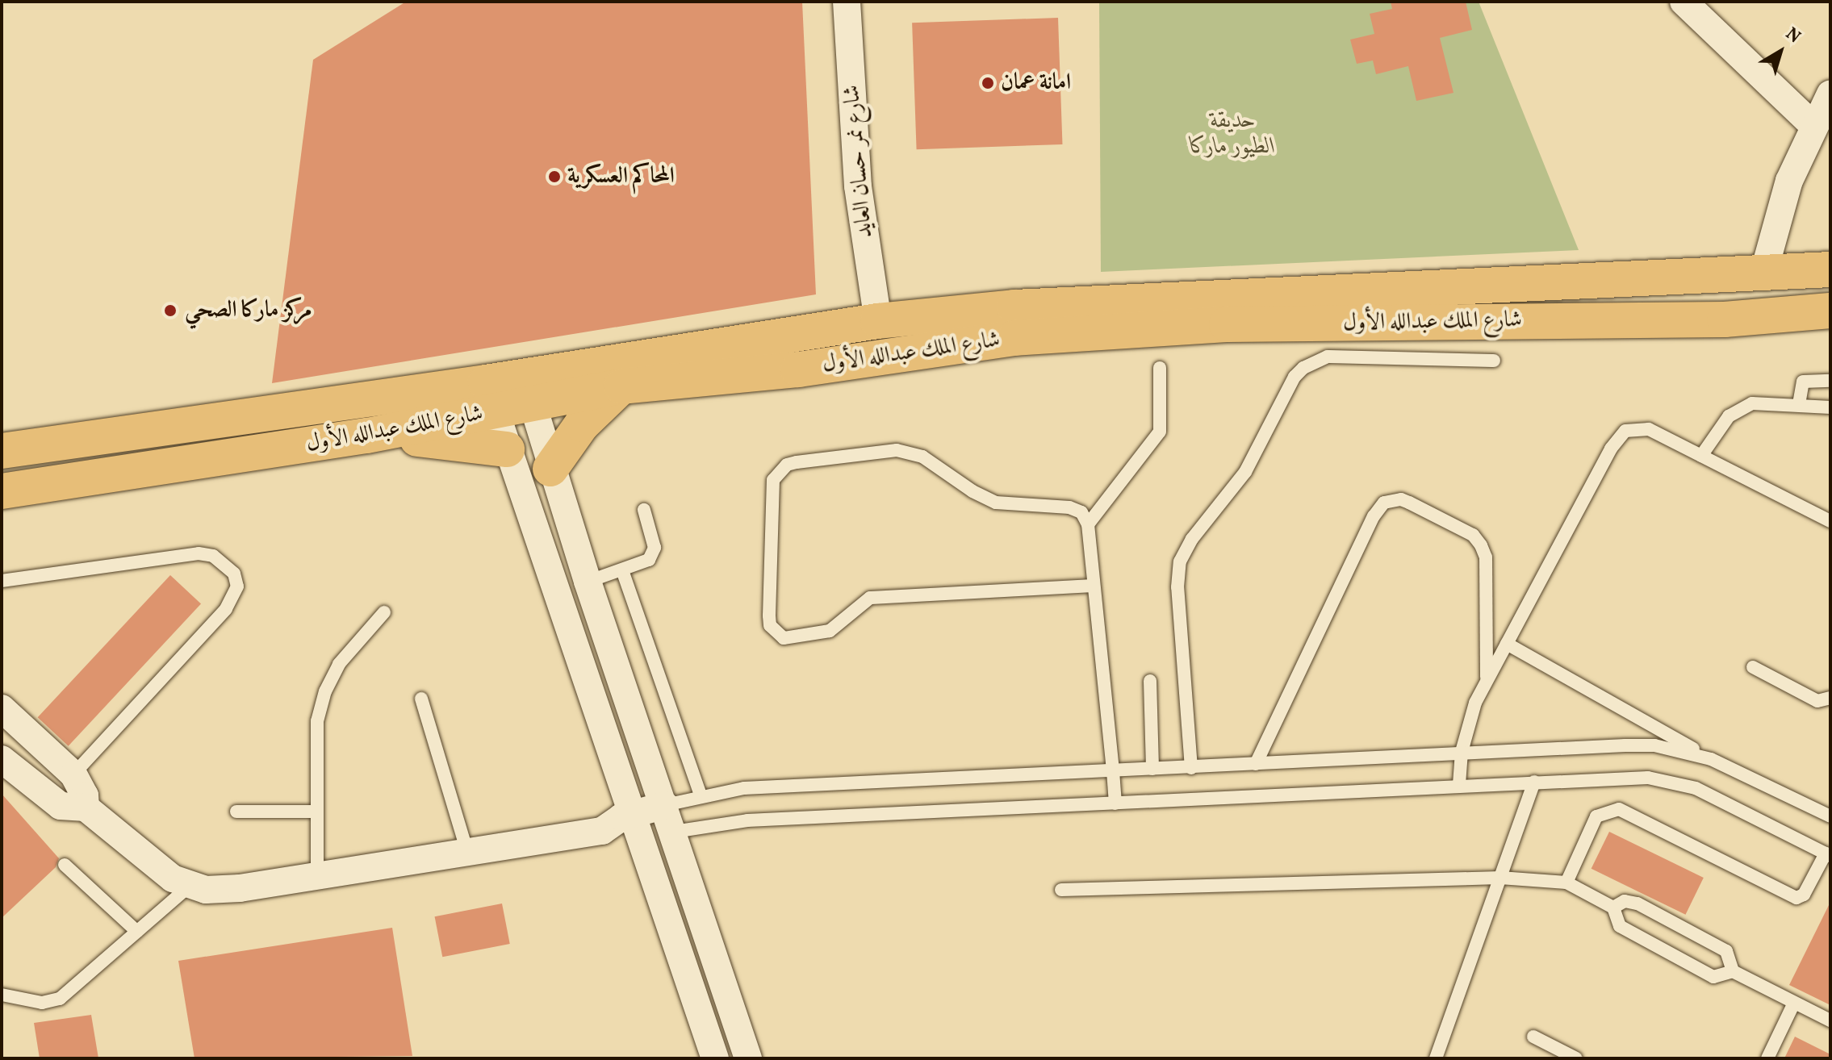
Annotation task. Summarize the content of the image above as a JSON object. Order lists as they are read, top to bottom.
{
  "streets": {
    "main road": ["شارع الملك عبدالله الأول"],
    "street": ["شارع نمر حسان العايد"]
  },
  "crossings": [
    ["شارع نمر حسان العايد", "شارع الملك عبدالله الأول"]
  ],
  "parks": ["حديقة الطيور ماركا"],
  "places": ["امانة عمان", "المحاكم العسكرية", "مركز ماركا الصحي"],
  "north": "top right"
}
